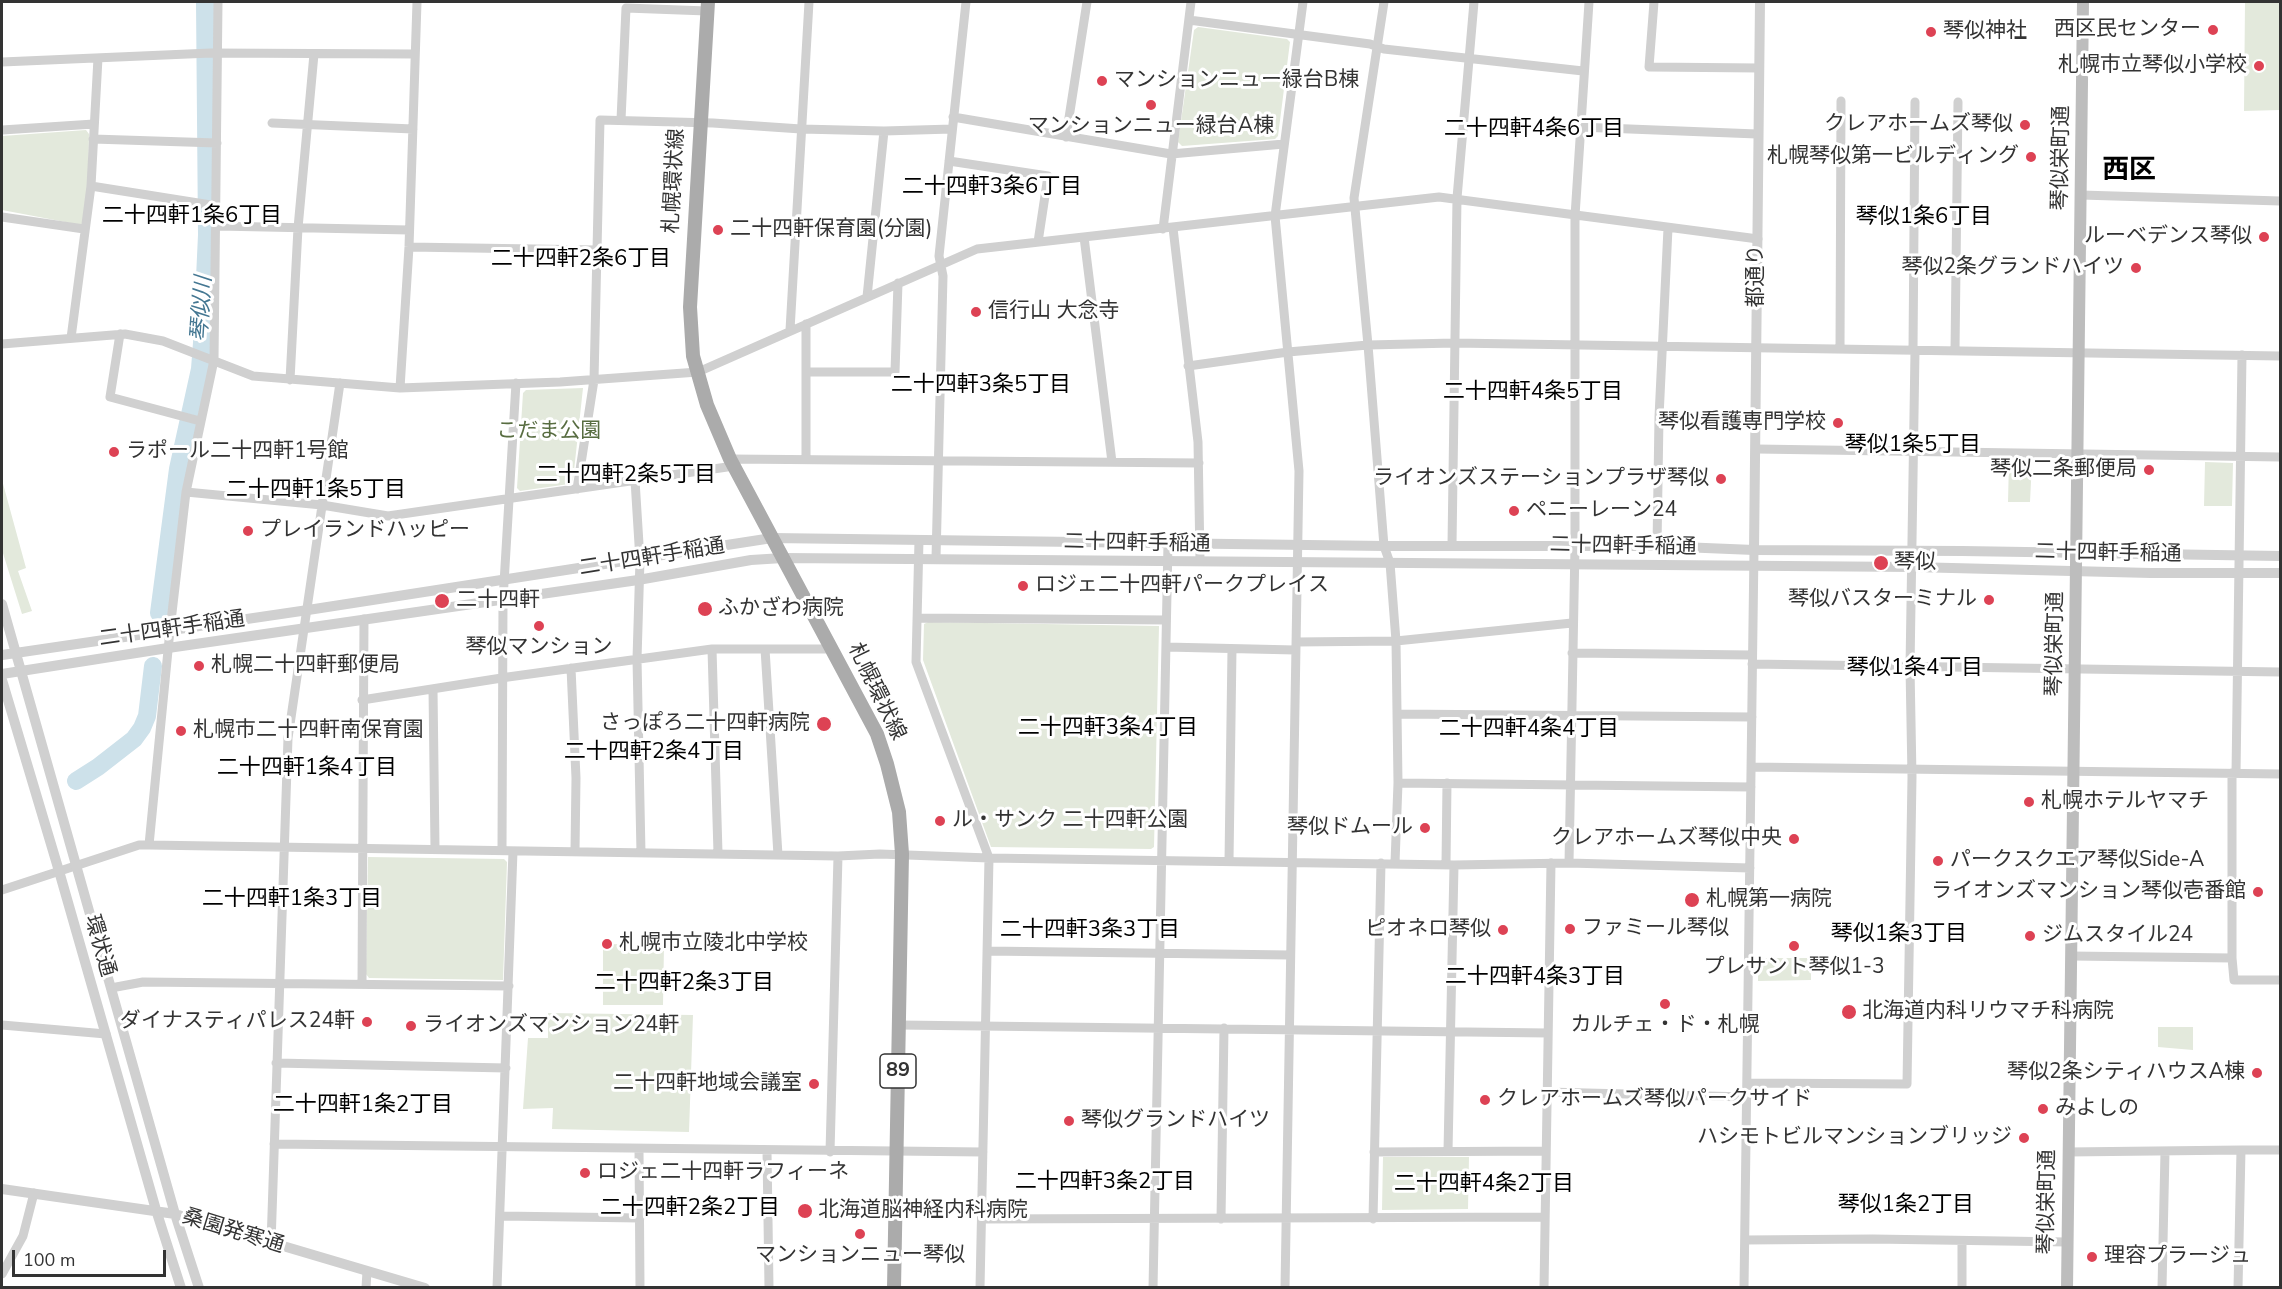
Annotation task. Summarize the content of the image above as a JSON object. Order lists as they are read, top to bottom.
{
  "streets": {
    "main road": ["琴似栄町通", "札幌環状線", "89"],
    "street": [
      "都通り",
      "二十四軒手稲通",
      "環状通",
      "桑園発寒通"
    ]
  },
  "crossings": [
    ["琴似栄町通", "二十四軒手稲通"],
    ["札幌環状線", "二十四軒手稲通"],
    ["都通り", "二十四軒手稲通"],
    ["二十四軒手稲通", "環状通"],
    ["環状通", "桑園発寒通"]
  ],
  "districts": [
    "二十四軒4条6丁目",
    "西区",
    "二十四軒3条6丁目",
    "二十四軒1条6丁目",
    "琴似1条6丁目",
    "二十四軒2条6丁目",
    "二十四軒3条5丁目",
    "二十四軒4条5丁目",
    "琴似1条5丁目",
    "二十四軒2条5丁目",
    "二十四軒1条5丁目",
    "琴似1条4丁目",
    "二十四軒3条4丁目",
    "二十四軒4条4丁目",
    "二十四軒2条4丁目",
    "二十四軒1条4丁目",
    "二十四軒1条3丁目",
    "二十四軒3条3丁目",
    "琴似1条3丁目",
    "二十四軒4条3丁目",
    "二十四軒2条3丁目",
    "二十四軒1条2丁目",
    "二十四軒3条2丁目",
    "二十四軒4条2丁目",
    "琴似1条2丁目",
    "二十四軒2条2丁目"
  ],
  "water": ["琴似川"],
  "parks": ["こだま公園"],
  "places": [
    "西区民センター",
    "琴似神社",
    "札幌市立琴似小学校",
    "マンションニュー緑台B棟",
    "マンションニュー緑台A棟",
    "クレアホームズ琴似",
    "札幌琴似第一ビルディング",
    "二十四軒保育園(分園)",
    "ルーベデンス琴似",
    "琴似2条グランドハイツ",
    "信行山 大念寺",
    "琴似看護専門学校",
    "ラポール二十四軒1号館",
    "琴似二条郵便局",
    "ライオンズステーションプラザ琴似",
    "ペニーレーン24",
    "プレイランドハッピー",
    "琴似",
    "ロジェ二十四軒パークプレイス",
    "琴似バスターミナル",
    "二十四軒",
    "ふかざわ病院",
    "琴似マンション",
    "札幌二十四軒郵便局",
    "さっぽろ二十四軒病院",
    "札幌市二十四軒南保育園",
    "札幌ホテルヤマチ",
    "ル・サンク 二十四軒公園",
    "琴似ドムール",
    "クレアホームズ琴似中央",
    "パークスクエア琴似Side-A",
    "ライオンズマンション琴似壱番館",
    "札幌第一病院",
    "ファミール琴似",
    "ピオネロ琴似",
    "ジムスタイル24",
    "札幌市立陵北中学校",
    "プレサント琴似1-3",
    "カルチェ・ド・札幌",
    "北海道内科リウマチ科病院",
    "ダイナスティパレス24軒",
    "ライオンズマンション24軒",
    "琴似2条シティハウスA棟",
    "二十四軒地域会議室",
    "クレアホームズ琴似パークサイド",
    "みよしの",
    "琴似グランドハイツ",
    "ハシモトビルマンションブリッジ",
    "ロジェ二十四軒ラフィーネ",
    "北海道脳神経内科病院",
    "マンションニュー琴似",
    "理容プラージュ"
  ],
  "scale_bar": "100 m"
}
